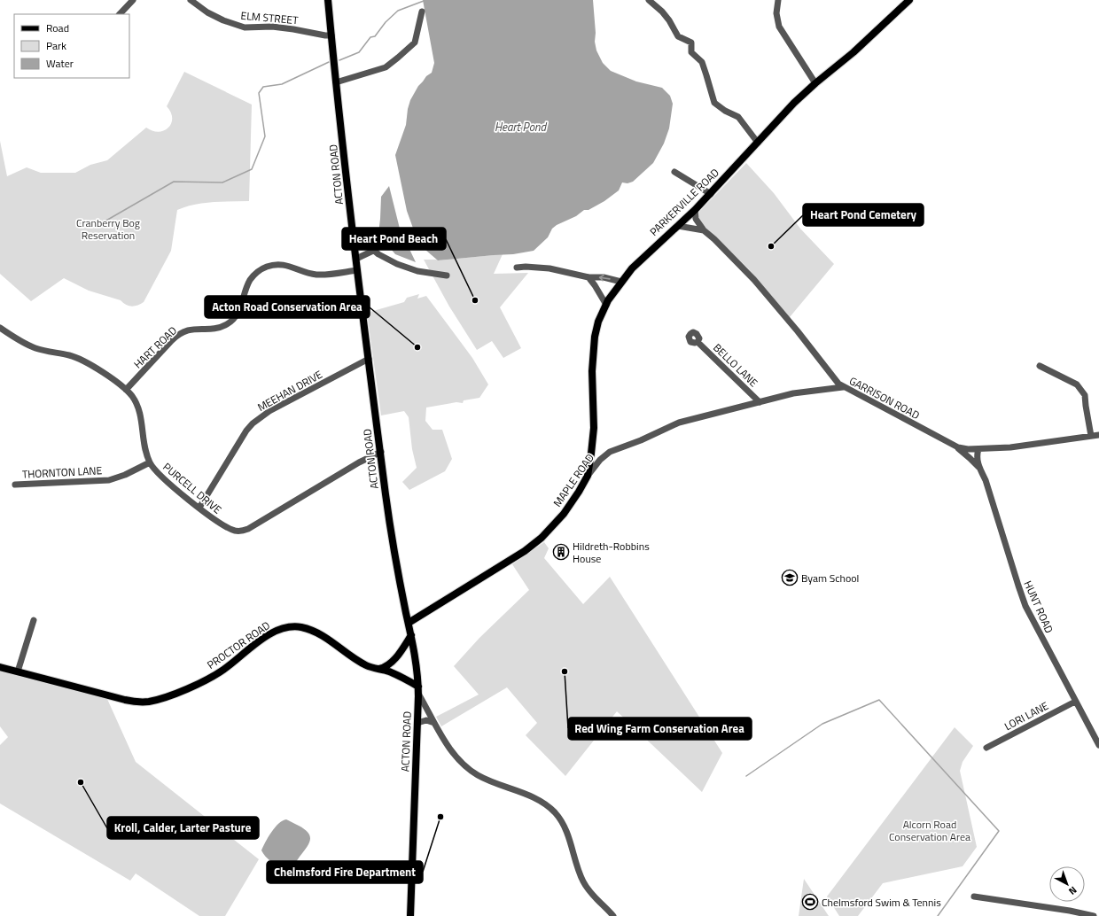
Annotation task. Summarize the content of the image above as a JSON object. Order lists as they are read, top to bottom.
{
  "streets": {
    "main road": [
      "ACTON ROAD",
      "PARKERVILLE ROAD",
      "MAPLE ROAD",
      "PROCTOR ROAD"
    ],
    "street": [
      "ELM STREET",
      "HART ROAD",
      "BELLO LANE",
      "MEEHAN DRIVE",
      "GARRISON ROAD",
      "THORNTON LANE",
      "PURCELL DRIVE",
      "HUNT ROAD",
      "LORI LANE"
    ]
  },
  "crossings": [
    ["ELM STREET", "ACTON ROAD"],
    ["ACTON ROAD", "HART ROAD"],
    ["ACTON ROAD", "MEEHAN DRIVE"],
    ["ACTON ROAD", "MAPLE ROAD"],
    ["ACTON ROAD", "PURCELL DRIVE"],
    ["ACTON ROAD", "PROCTOR ROAD"],
    ["PARKERVILLE ROAD", "GARRISON ROAD"],
    ["PARKERVILLE ROAD", "MAPLE ROAD"],
    ["HART ROAD", "PURCELL DRIVE"],
    ["BELLO LANE", "MAPLE ROAD"],
    ["MEEHAN DRIVE", "PURCELL DRIVE"],
    ["GARRISON ROAD", "MAPLE ROAD"],
    ["GARRISON ROAD", "HUNT ROAD"],
    ["THORNTON LANE", "PURCELL DRIVE"],
    ["HUNT ROAD", "LORI LANE"]
  ],
  "water": ["Heart Pond"],
  "parks": ["Cranberry Bog Reservation", "Alcorn Road Conservation Area"],
  "places": {
    "other": [
      "Heart Pond Cemetery",
      "Heart Pond Beach",
      "Acton Road Conservation Area",
      "Red Wing Farm Conservation Area",
      "Kroll, Calder, Larter Pasture",
      "Chelmsford Fire Department"
    ],
    "building": ["Hildreth-Robbins House"],
    "school or university": ["Byam School"],
    "sports": ["Chelmsford Swim & Tennis"]
  },
  "legend": ["Road", "Park", "Water"],
  "north": "bottom right"
}
